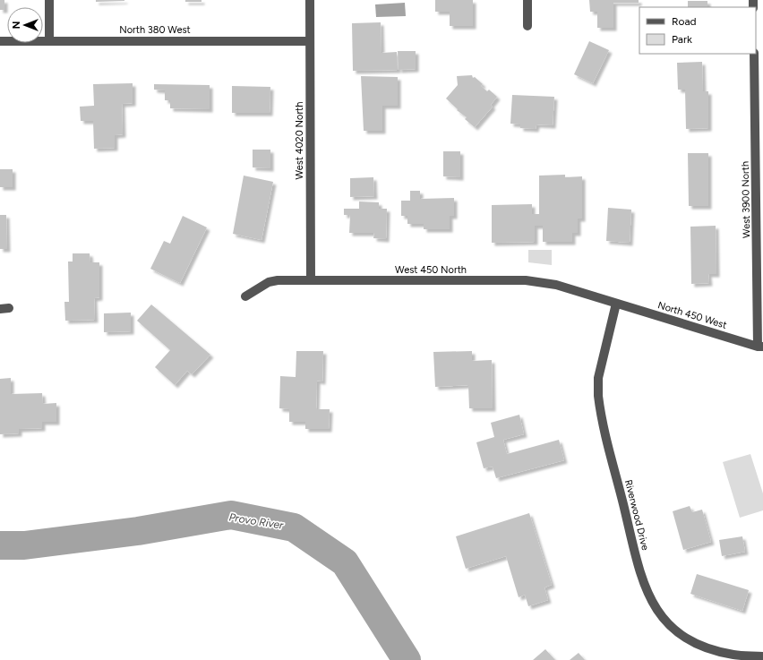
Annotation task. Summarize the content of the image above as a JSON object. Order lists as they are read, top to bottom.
{
  "streets": {
    "street": [
      "North 380 West",
      "West 4020 North",
      "West 3900 North",
      "West 450 North",
      "North 450 West",
      "Riverwood Drive"
    ]
  },
  "crossings": [
    ["North 380 West", "West 4020 North"],
    ["West 4020 North", "West 450 North"],
    ["West 3900 North", "North 450 West"],
    ["West 450 North", "North 450 West"],
    ["West 450 North", "Riverwood Drive"],
    ["North 450 West", "Riverwood Drive"]
  ],
  "water": ["Provo River"],
  "legend": ["Road", "Park"],
  "north": "left"
}
